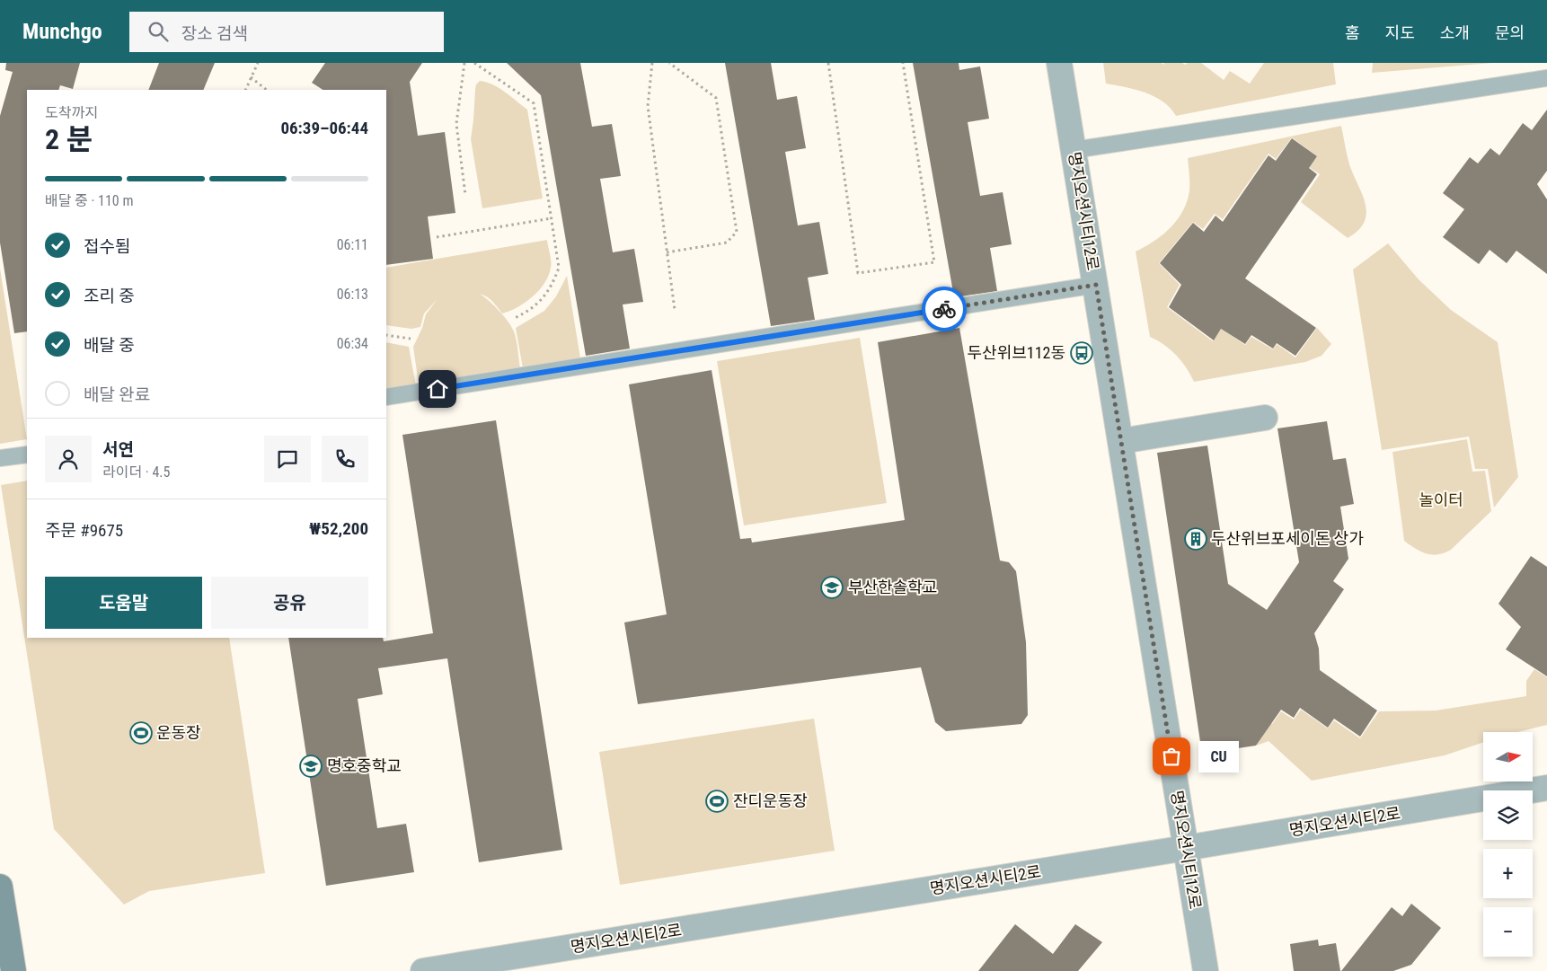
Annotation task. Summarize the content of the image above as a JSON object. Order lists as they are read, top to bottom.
{
  "streets": {
    "street": ["명지오션시티12로", "명지오션시티2로"]
  },
  "crossings": [
    ["명지오션시티12로", "명지오션시티2로"]
  ],
  "parks": ["놀이터"],
  "places": {
    "bus stop": ["두산위브112동"],
    "building": ["두산위브포세이돈 상가"],
    "school or university": ["부산한솔학교", "명호중학교"],
    "sports": ["운동장", "잔디운동장"],
    "other": ["CU"]
  },
  "north": "right",
  "page": {
    "header": "Munchgo",
    "search": "장소 검색",
    "nav": [
      "홈",
      "지도",
      "소개",
      "문의"
    ],
    "heading": ["2 분", "도착까지", "06:39–06:44"],
    "panel": [
      "서연",
      "라이더 · 4.5",
      "주문 #9675",
      "₩52,200"
    ],
    "bar": "배달 중 · 110 m",
    "list": [
      ["접수됨", "06:11"],
      ["조리 중", "06:13"],
      ["배달 중", "06:34"],
      "배달 완료"
    ],
    "buttons": ["도움말", "공유"],
    "map_buttons": ["+", "−"],
    "bubble": "CU"
  }
}
